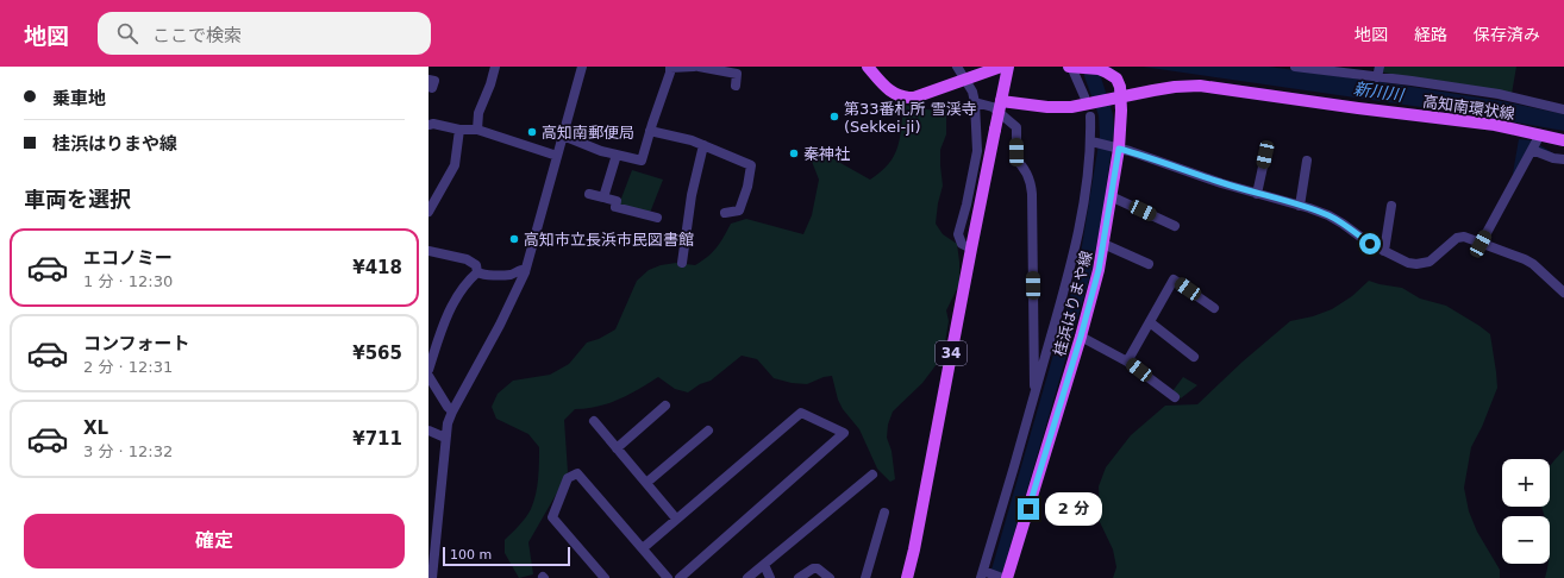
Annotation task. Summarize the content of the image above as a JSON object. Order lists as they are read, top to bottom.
{
  "streets": {
    "main road": ["高知南環状線", "桂浜はりまや線", "34"]
  },
  "crossings": [
    ["高知南環状線", "桂浜はりまや線"],
    ["高知南環状線", "34"]
  ],
  "water": ["新川川"],
  "places": [
    "第33番札所 雪渓寺 (Sekkei-ji)",
    "高知南郵便局",
    "秦神社",
    "高知市立長浜市民図書館"
  ],
  "scale_bar": "100 m",
  "page": {
    "header": "地図",
    "search": "ここで検索",
    "nav": ["地図", "経路", "保存済み"],
    "banner": ["乗車地", "桂浜はりまや線"],
    "heading": "車両を選択",
    "list": [
      {
        "name": "エコノミー",
        "note": "1 分 · 12:30",
        "value": "¥418"
      },
      {
        "name": "コンフォート",
        "note": "2 分 · 12:31",
        "value": "¥565"
      },
      {
        "name": "XL",
        "note": "3 分 · 12:32",
        "value": "¥711"
      }
    ],
    "map_buttons": ["+", "−"],
    "bubble": "2 分",
    "buttons": "確定",
    "scale": "100 m"
  }
}
